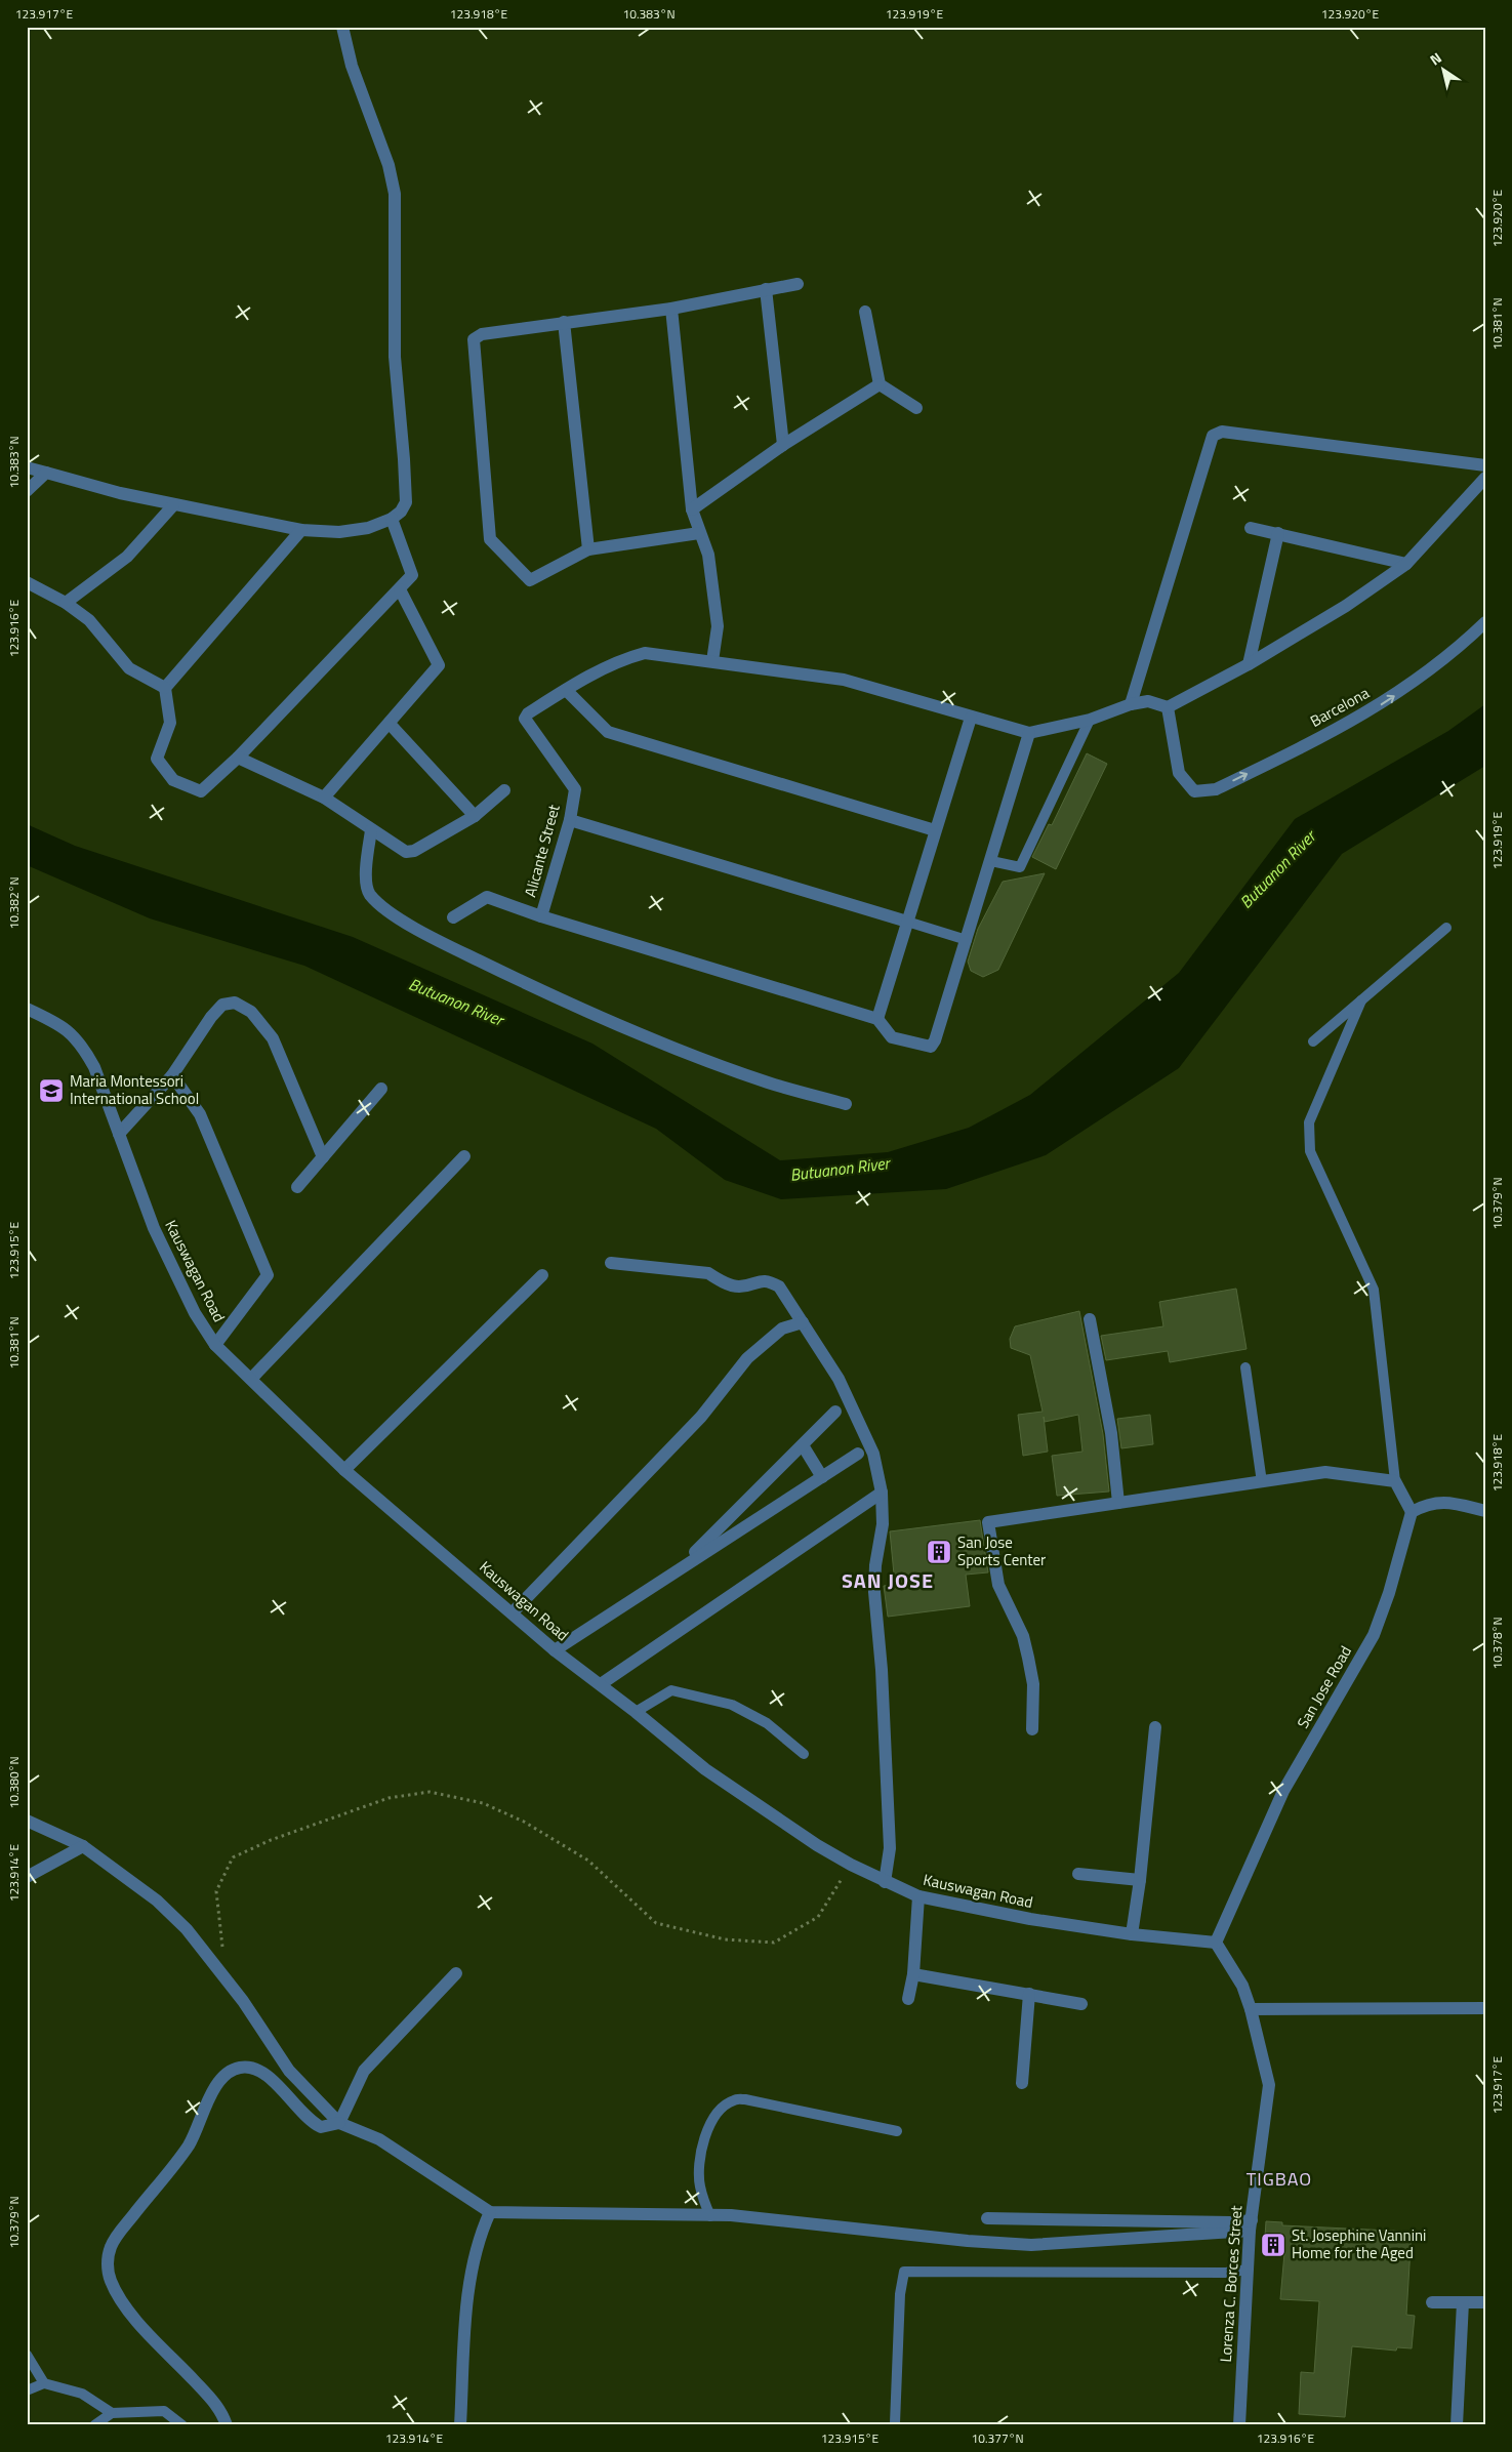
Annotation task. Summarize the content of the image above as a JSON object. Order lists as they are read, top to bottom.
{
  "streets": {
    "street": [
      "Barcelona",
      "Alicante Street",
      "Kauswagan Road",
      "San Jose Road",
      "Lorenza C. Borces Street"
    ]
  },
  "crossings": [
    ["Kauswagan Road", "San Jose Road"],
    ["Kauswagan Road", "Lorenza C. Borces Street"],
    ["San Jose Road", "Lorenza C. Borces Street"]
  ],
  "districts": ["SAN JOSE", "TIGBAO"],
  "water": ["Butuanon River"],
  "places": {
    "school or university": ["Maria Montessori International School"],
    "building": ["San Jose Sports Center", "St. Josephine Vannini Home for the Aged"]
  },
  "north": "top left",
  "coordinates": [
    "123.917°E",
    "123.918°E",
    "10.383°N",
    "123.919°E",
    "123.920°E",
    "10.381°N",
    "123.916°E",
    "10.382°N",
    "10.379°N",
    "123.915°E",
    "10.378°N",
    "10.380°N",
    "123.914°E",
    "10.377°N"
  ]
}
